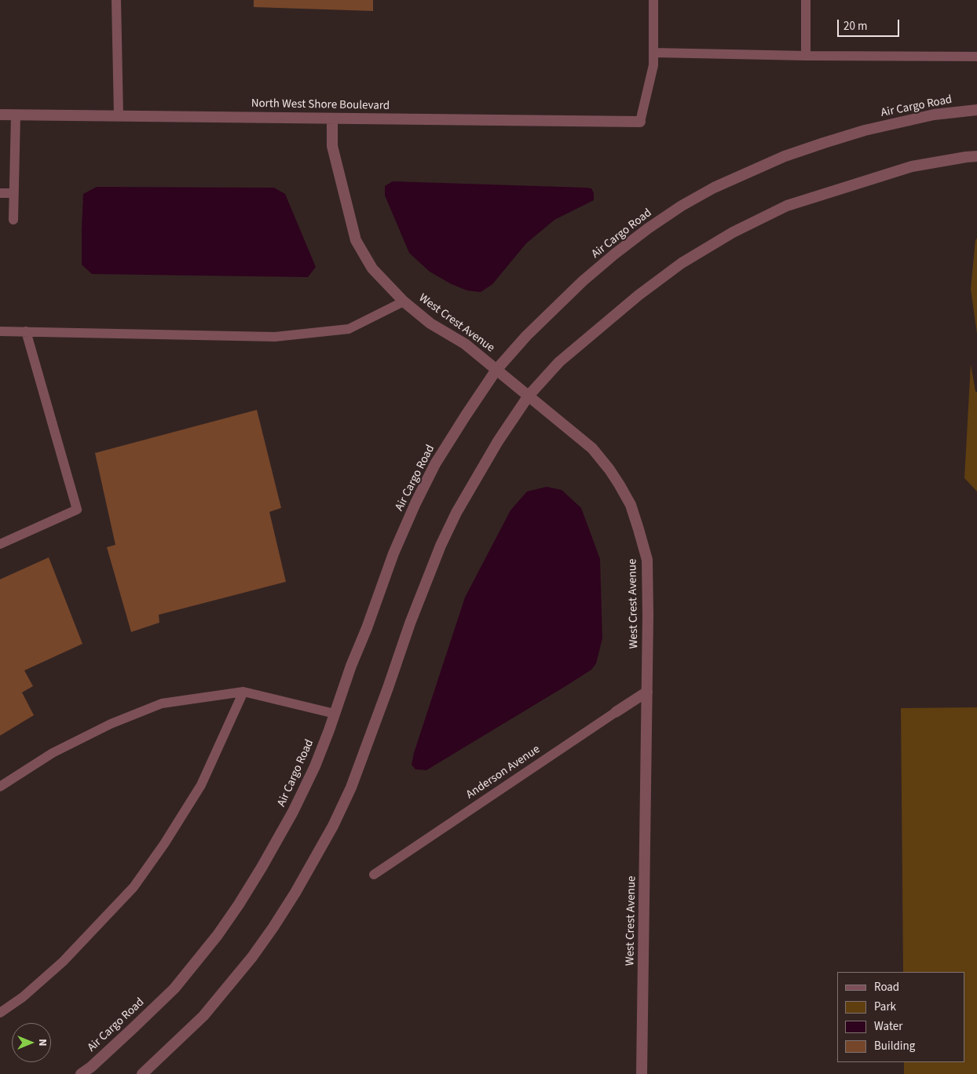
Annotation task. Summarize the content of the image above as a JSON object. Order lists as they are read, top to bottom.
{
  "streets": {
    "street": [
      "North West Shore Boulevard",
      "Air Cargo Road",
      "West Crest Avenue",
      "Anderson Avenue"
    ]
  },
  "crossings": [
    ["North West Shore Boulevard", "West Crest Avenue"],
    ["Air Cargo Road", "West Crest Avenue"],
    ["West Crest Avenue", "Anderson Avenue"]
  ],
  "legend": [
    "Road",
    "Park",
    "Water",
    "Building"
  ],
  "scale_bar": "20 m",
  "north": "right"
}
